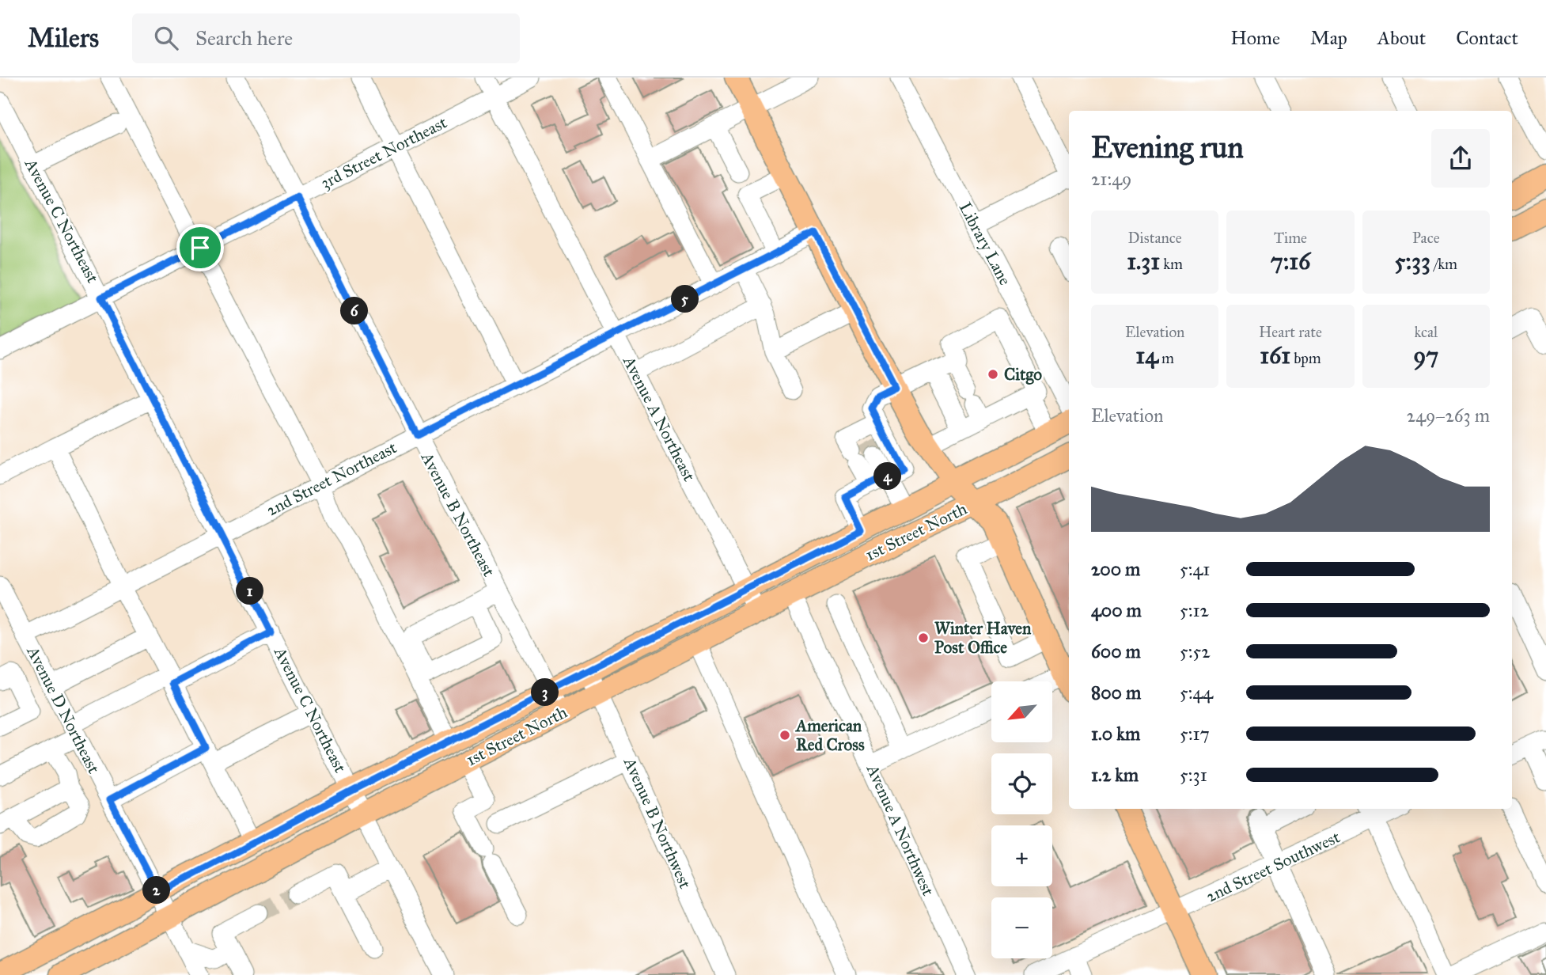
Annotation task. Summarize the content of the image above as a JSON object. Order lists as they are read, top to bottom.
{
  "streets": {
    "main road": ["1st Street North"],
    "street": [
      "3rd Street Northeast",
      "Avenue C Northeast",
      "Library Lane",
      "Avenue A Northeast",
      "2nd Street Northeast",
      "Avenue B Northeast",
      "Avenue D Northeast",
      "Avenue B Northwest",
      "Avenue A Northwest",
      "2nd Street Southwest"
    ]
  },
  "crossings": [
    ["3rd Street Northeast", "Avenue C Northeast"],
    ["3rd Street Northeast", "Avenue A Northeast"],
    ["3rd Street Northeast", "Avenue B Northeast"],
    ["Avenue C Northeast", "2nd Street Northeast"],
    ["Avenue C Northeast", "1st Street North"],
    ["Avenue A Northeast", "2nd Street Northeast"],
    ["Avenue A Northeast", "1st Street North"],
    ["2nd Street Northeast", "Avenue B Northeast"],
    ["2nd Street Northeast", "Avenue D Northeast"],
    ["Avenue B Northeast", "1st Street North"],
    ["1st Street North", "Avenue D Northeast"],
    ["1st Street North", "Avenue B Northwest"],
    ["1st Street North", "Avenue A Northwest"]
  ],
  "places": ["Citgo", "Winter Haven Post Office", "American Red Cross"],
  "north": "bottom left",
  "page": {
    "header": "Milers",
    "search": "Search here",
    "nav": [
      "Home",
      "Map",
      "About",
      "Contact"
    ],
    "heading": ["Evening run", "21:49"],
    "stats": [
      ["Distance", "1.31 km"],
      ["Time", "7:16"],
      ["Pace", "5:33 /km"],
      ["Elevation", "14 m"],
      ["Heart rate", "161 bpm"],
      ["kcal", "97"]
    ],
    "pins": [
      "5",
      "6",
      "4",
      "1",
      "3",
      "2"
    ],
    "chart": ["Elevation", "249–263 m"],
    "list": [
      {
        "name": "200 m",
        "note": "5:41"
      },
      {
        "name": "400 m",
        "note": "5:12"
      },
      {
        "name": "600 m",
        "note": "5:52"
      },
      {
        "name": "800 m",
        "note": "5:44"
      },
      {
        "name": "1.0 km",
        "note": "5:17"
      },
      {
        "name": "1.2 km",
        "note": "5:31"
      }
    ],
    "map_buttons": ["+", "−"]
  }
}
